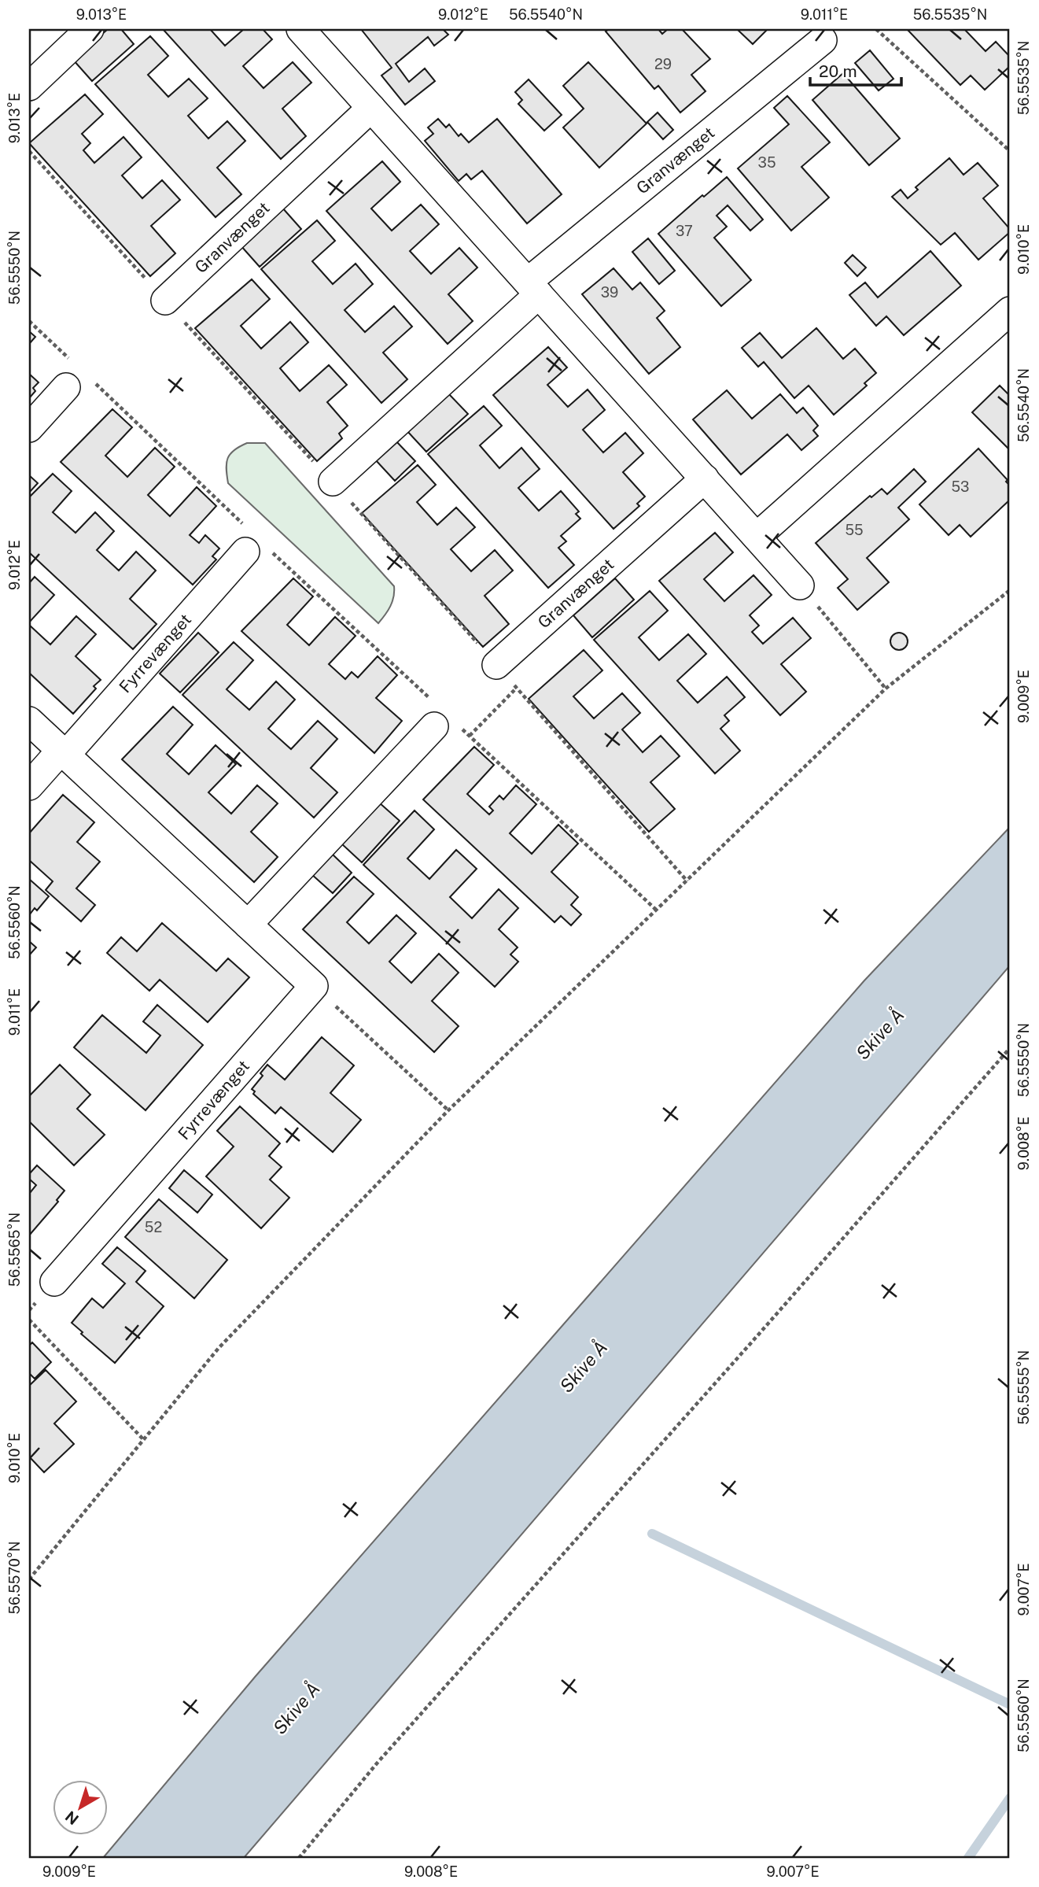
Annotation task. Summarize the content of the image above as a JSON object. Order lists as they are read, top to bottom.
{
  "streets": {
    "street": ["Granvænget", "Fyrrevænget"]
  },
  "water": ["Skive Å"],
  "house_numbers": [
    "29",
    "35",
    "37",
    "39",
    "53",
    "55",
    "52"
  ],
  "scale_bar": "20 m",
  "north": "bottom left",
  "coordinates": [
    "9.013°E",
    "9.012°E",
    "56.5540°N",
    "9.011°E",
    "56.5535°N",
    "9.010°E",
    "56.5550°N",
    "9.009°E",
    "56.5560°N",
    "9.008°E",
    "56.5565°N",
    "56.5555°N",
    "56.5570°N",
    "9.007°E"
  ]
}
